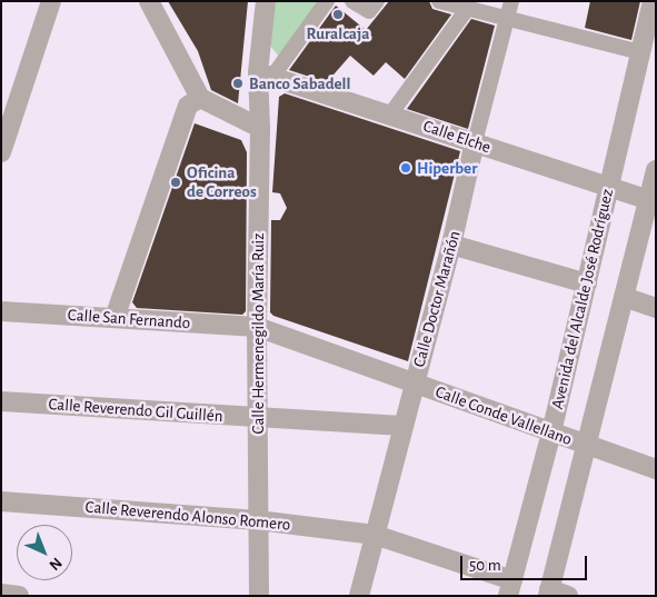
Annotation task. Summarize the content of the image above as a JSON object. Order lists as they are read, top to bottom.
{
  "streets": {
    "street": [
      "Calle Elche",
      "Calle Doctor Marañón",
      "Avenida del Alcalde José Rodríguez",
      "Calle San Fernando",
      "Calle Hermenegildo María Ruiz",
      "Calle Reverendo Gil Guillén",
      "Calle Conde Vallellano",
      "Calle Reverendo Alonso Romero"
    ]
  },
  "crossings": [
    ["Calle Elche", "Calle Doctor Marañón"],
    ["Calle Elche", "Avenida del Alcalde José Rodríguez"],
    ["Calle Elche", "Calle Hermenegildo María Ruiz"],
    ["Calle Doctor Marañón", "Calle Reverendo Gil Guillén"],
    ["Calle Doctor Marañón", "Calle Conde Vallellano"],
    ["Calle Doctor Marañón", "Calle Reverendo Alonso Romero"],
    ["Avenida del Alcalde José Rodríguez", "Calle Conde Vallellano"],
    ["Avenida del Alcalde José Rodríguez", "Calle Reverendo Alonso Romero"],
    ["Calle San Fernando", "Calle Hermenegildo María Ruiz"],
    ["Calle San Fernando", "Calle Conde Vallellano"],
    ["Calle Hermenegildo María Ruiz", "Calle Reverendo Gil Guillén"],
    ["Calle Hermenegildo María Ruiz", "Calle Conde Vallellano"],
    ["Calle Hermenegildo María Ruiz", "Calle Reverendo Alonso Romero"]
  ],
  "places": [
    "Ruralcaja",
    "Banco Sabadell",
    "Hiperber",
    "Oficina de Correos"
  ],
  "scale_bar": "50 m",
  "north": "bottom right"
}
